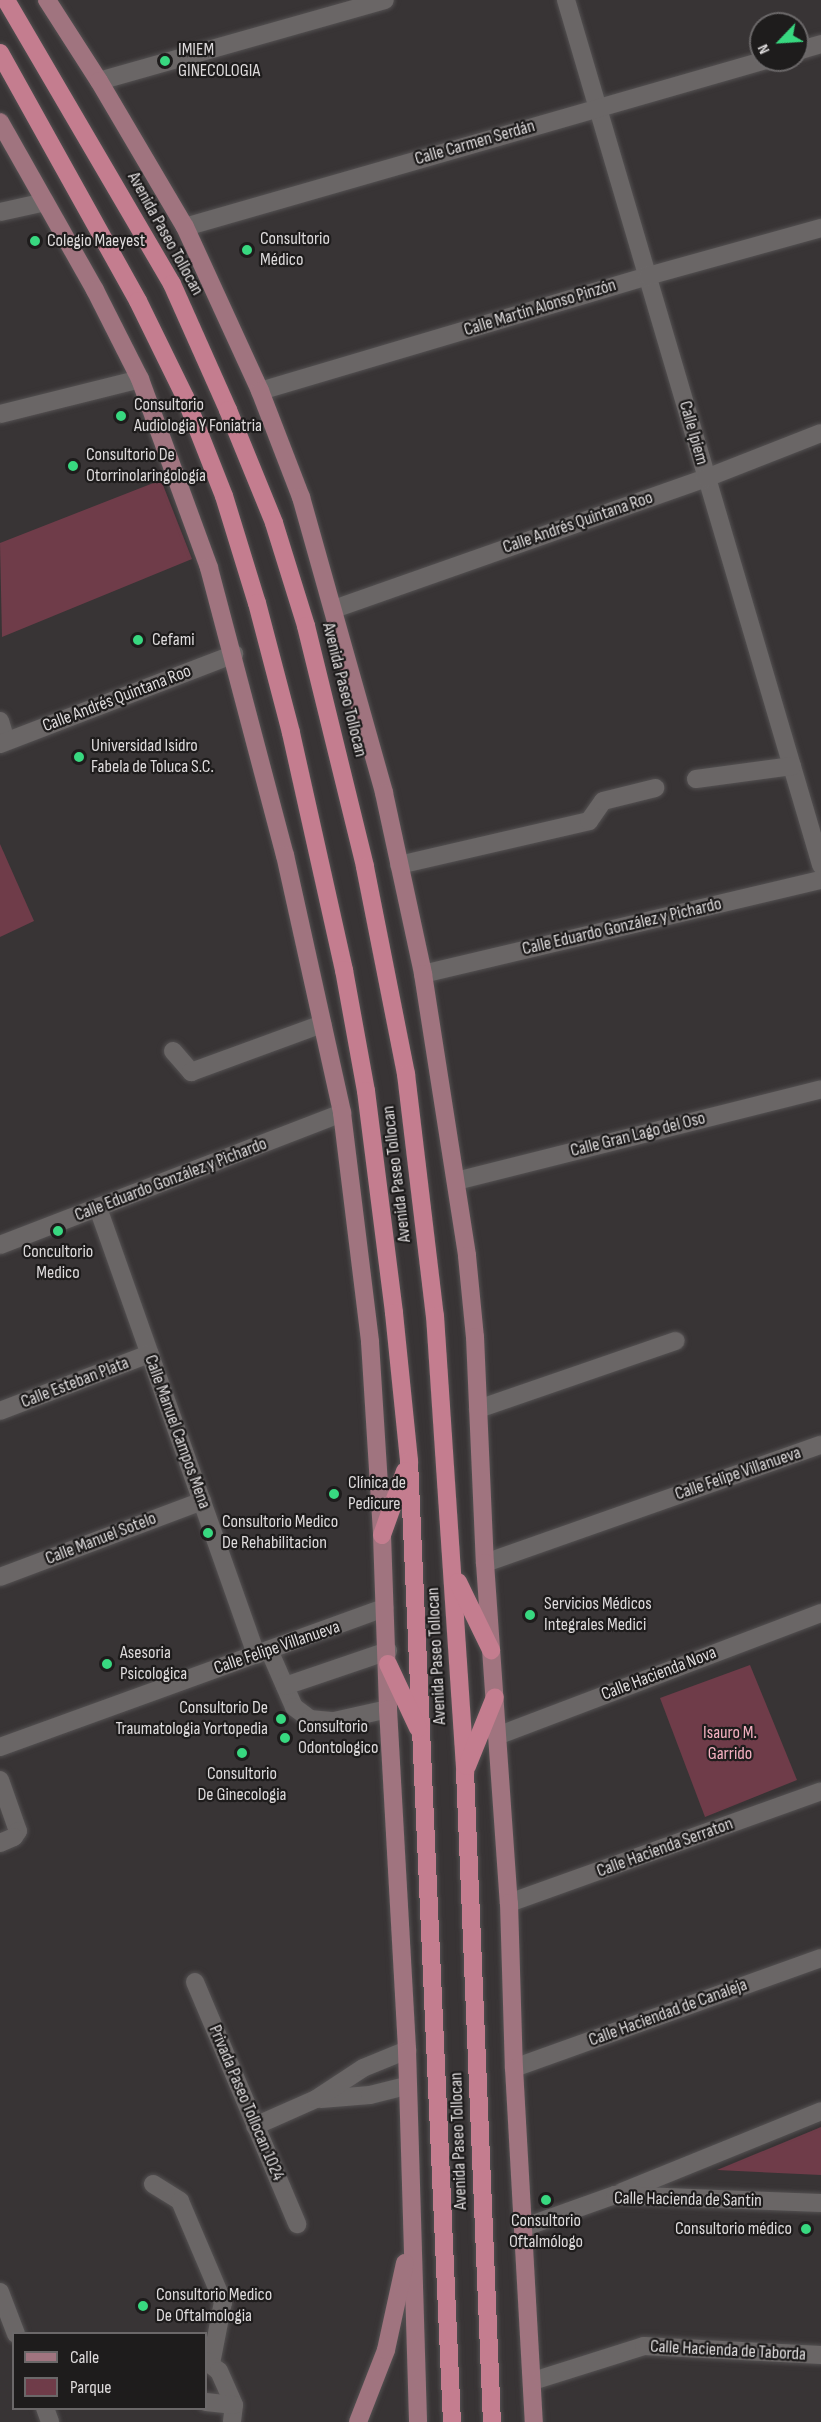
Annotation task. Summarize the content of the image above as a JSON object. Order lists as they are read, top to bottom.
{
  "streets": {
    "highway": ["Avenida Paseo Tollocan"],
    "street": [
      "Calle Carmen Serdán",
      "Calle Martín Alonso Pinzón",
      "Calle Ipiem",
      "Calle Andrés Quintana Roo",
      "Calle Eduardo González y Pichardo",
      "Calle Gran Lago del Oso",
      "Calle Esteban Plata",
      "Calle Manuel Campos Mena",
      "Calle Felipe Villanueva",
      "Calle Manuel Sotelo",
      "Calle Hacienda Nova",
      "Calle Hacienda Serraton",
      "Calle Haciendad de Canaleja",
      "Privada Paseo Tollocan 1024",
      "Calle Hacienda de Santin",
      "Calle Hacienda de Taborda"
    ]
  },
  "crossings": [
    ["Calle Carmen Serdán", "Avenida Paseo Tollocan"],
    ["Calle Carmen Serdán", "Calle Ipiem"],
    ["Avenida Paseo Tollocan", "Calle Martín Alonso Pinzón"],
    ["Avenida Paseo Tollocan", "Calle Andrés Quintana Roo"],
    ["Avenida Paseo Tollocan", "Calle Eduardo González y Pichardo"],
    ["Avenida Paseo Tollocan", "Calle Gran Lago del Oso"],
    ["Avenida Paseo Tollocan", "Calle Felipe Villanueva"],
    ["Avenida Paseo Tollocan", "Calle Hacienda Nova"],
    ["Avenida Paseo Tollocan", "Calle Hacienda Serraton"],
    ["Avenida Paseo Tollocan", "Calle Haciendad de Canaleja"],
    ["Avenida Paseo Tollocan", "Calle Hacienda de Santin"],
    ["Avenida Paseo Tollocan", "Calle Hacienda de Taborda"],
    ["Calle Martín Alonso Pinzón", "Calle Ipiem"],
    ["Calle Ipiem", "Calle Andrés Quintana Roo"],
    ["Calle Eduardo González y Pichardo", "Calle Manuel Campos Mena"],
    ["Calle Esteban Plata", "Calle Manuel Campos Mena"],
    ["Calle Manuel Campos Mena", "Calle Felipe Villanueva"],
    ["Calle Manuel Campos Mena", "Calle Manuel Sotelo"]
  ],
  "parks": ["Isauro M. Garrido"],
  "places": [
    "IMIEM GINECOLOGIA",
    "Colegio Maeyest",
    "Consultorio Médico",
    "Consultorio Audiologia Y Foniatria",
    "Consultorio De Otorrinolaringología",
    "Cefami",
    "Universidad Isidro Fabela de Toluca S.C.",
    "Concultorio Medico",
    "Clínica de Pedicure",
    "Consultorio Medico De Rehabilitacion",
    "Servicios Médicos Integrales Medici",
    "Asesoria Psicologica",
    "Consultorio De Traumatologia Yortopedia",
    "Consultorio Odontologico",
    "Consultorio De Ginecologia",
    "Consultorio Oftalmólogo",
    "Consultorio médico",
    "Consultorio Medico De Oftalmologia"
  ],
  "legend": ["Calle", "Parque"],
  "north": "bottom left"
}
